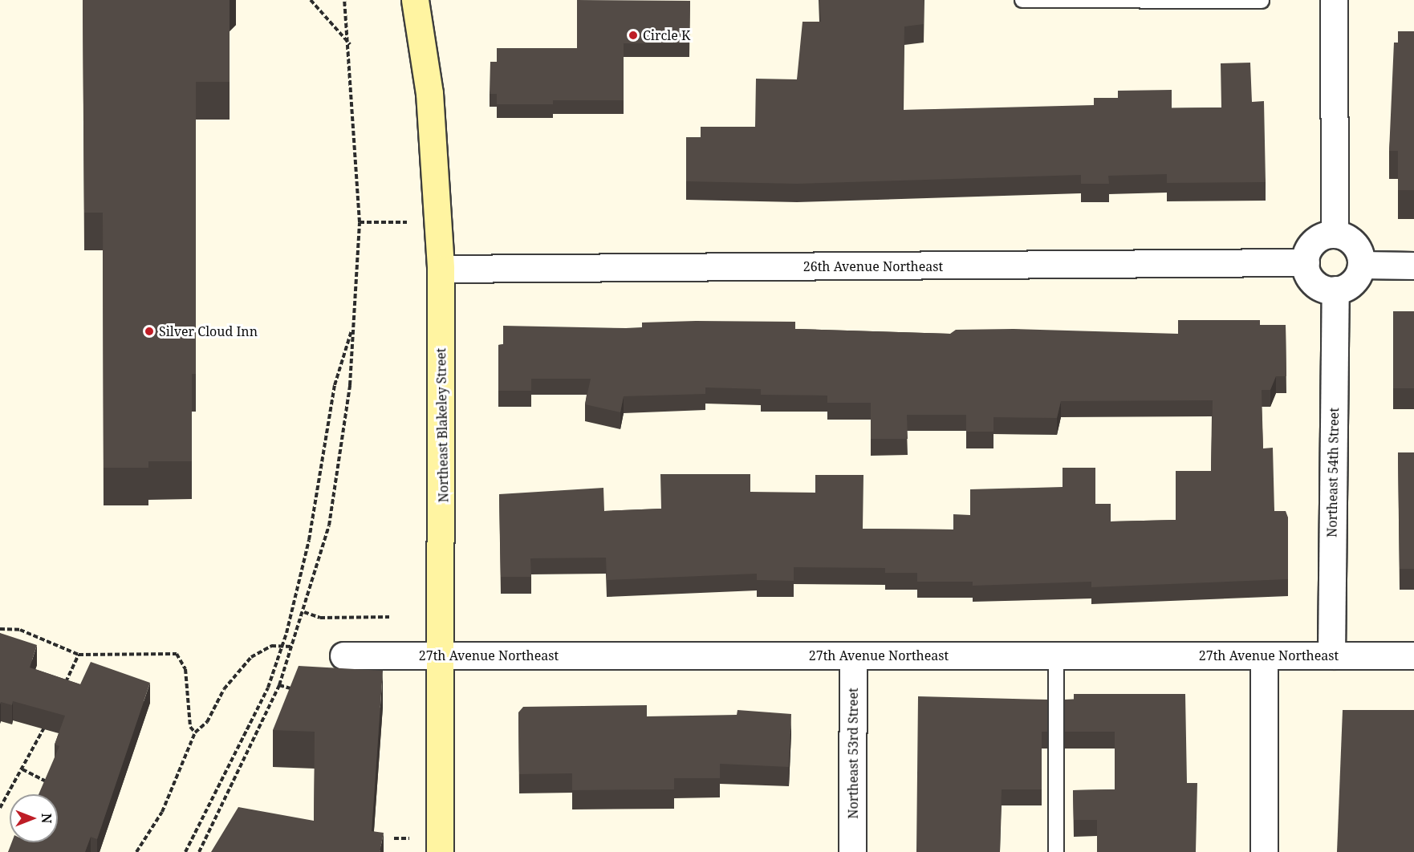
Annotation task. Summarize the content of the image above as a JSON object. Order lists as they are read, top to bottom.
{
  "streets": {
    "main road": ["Northeast Blakeley Street"],
    "street": [
      "26th Avenue Northeast",
      "Northeast 54th Street",
      "27th Avenue Northeast",
      "Northeast 53rd Street"
    ]
  },
  "crossings": [
    ["26th Avenue Northeast", "Northeast Blakeley Street"],
    ["26th Avenue Northeast", "Northeast 54th Street"],
    ["Northeast Blakeley Street", "27th Avenue Northeast"],
    ["Northeast 54th Street", "27th Avenue Northeast"],
    ["27th Avenue Northeast", "Northeast 53rd Street"]
  ],
  "places": ["Circle K", "Silver Cloud Inn"],
  "north": "right"
}
